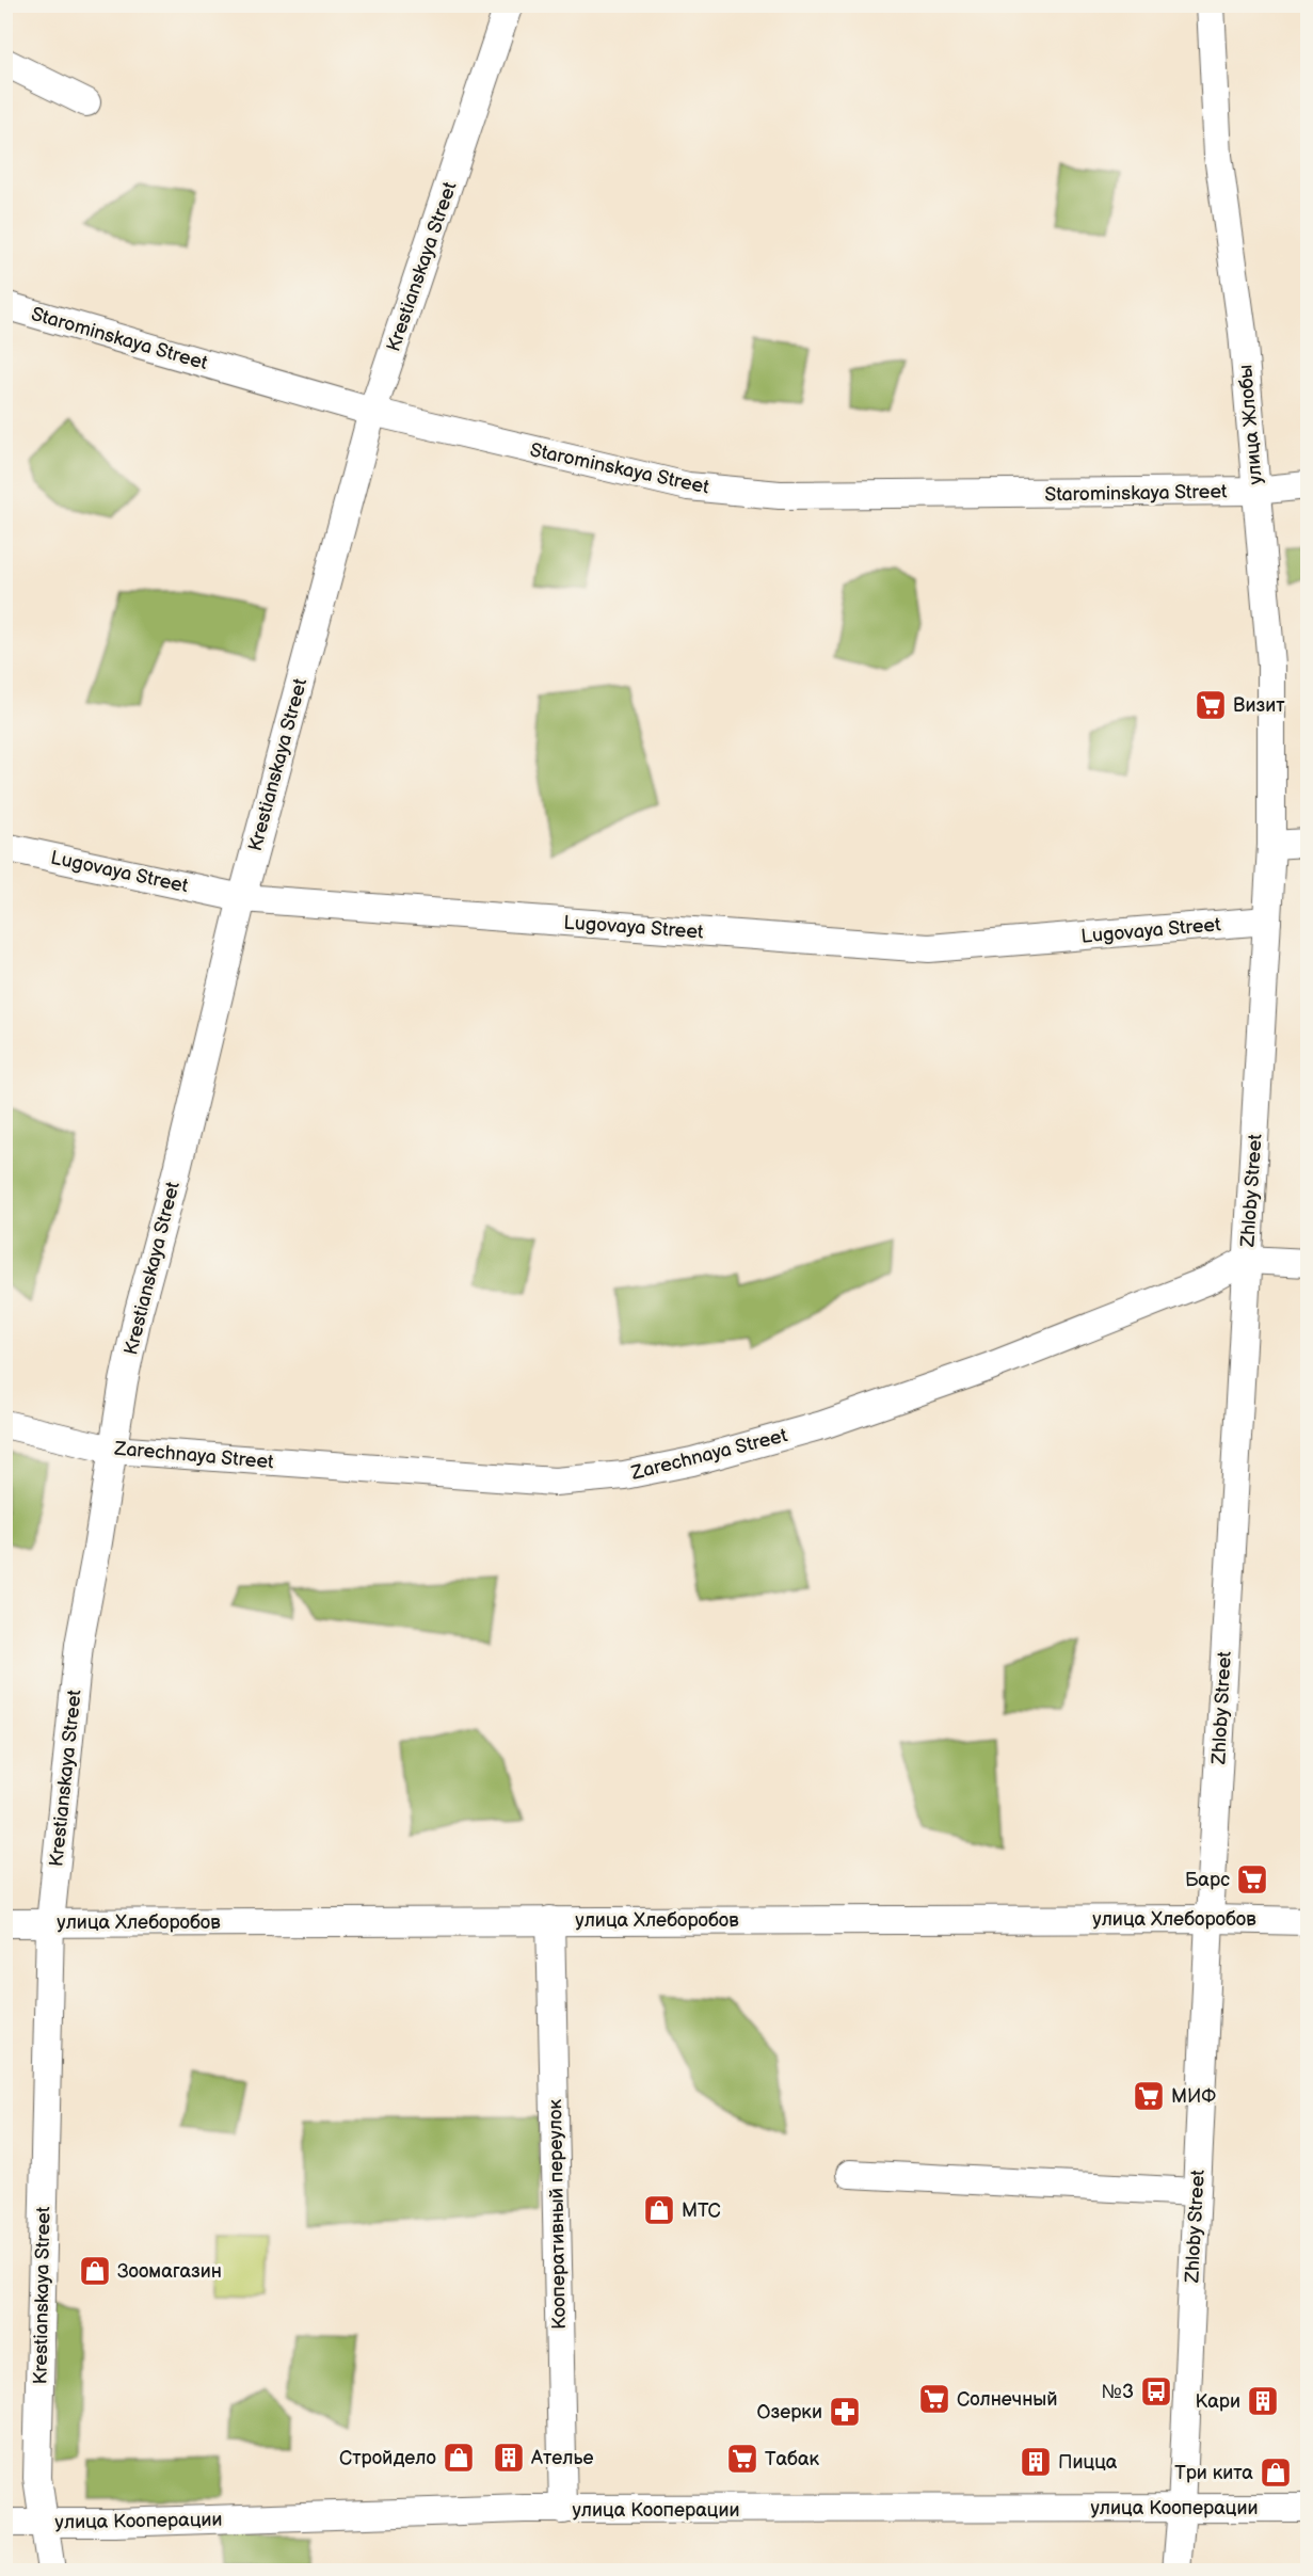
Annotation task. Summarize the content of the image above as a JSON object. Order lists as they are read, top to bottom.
{
  "streets": {
    "street": [
      "Krestianskaya Street",
      "Starominskaya Street",
      "улица Жлобы",
      "Lugovaya Street",
      "Zhloby Street",
      "Zarechnaya Street",
      "улица Хлеборобов",
      "Кооперативный переулок",
      "улица Кооперации"
    ]
  },
  "crossings": [
    ["Krestianskaya Street", "Starominskaya Street"],
    ["Krestianskaya Street", "Lugovaya Street"],
    ["Krestianskaya Street", "Zarechnaya Street"],
    ["Krestianskaya Street", "улица Хлеборобов"],
    ["Krestianskaya Street", "улица Кооперации"],
    ["Starominskaya Street", "улица Жлобы"],
    ["улица Жлобы", "Zhloby Street"],
    ["Lugovaya Street", "Zhloby Street"],
    ["Zhloby Street", "Zarechnaya Street"],
    ["Zhloby Street", "улица Хлеборобов"],
    ["Zhloby Street", "улица Кооперации"],
    ["улица Хлеборобов", "Кооперативный переулок"],
    ["Кооперативный переулок", "улица Кооперации"]
  ],
  "places": {
    "supermarket": [
      "Визит",
      "Барс",
      "МИФ",
      "Солнечный",
      "Табак"
    ],
    "shop": [
      "МТС",
      "Зоомагазин",
      "Стройдело",
      "Три кита"
    ],
    "bus stop": ["№3"],
    "building": ["Кари", "Ателье", "Пицца"],
    "pharmacy": ["Озерки"]
  }
}
